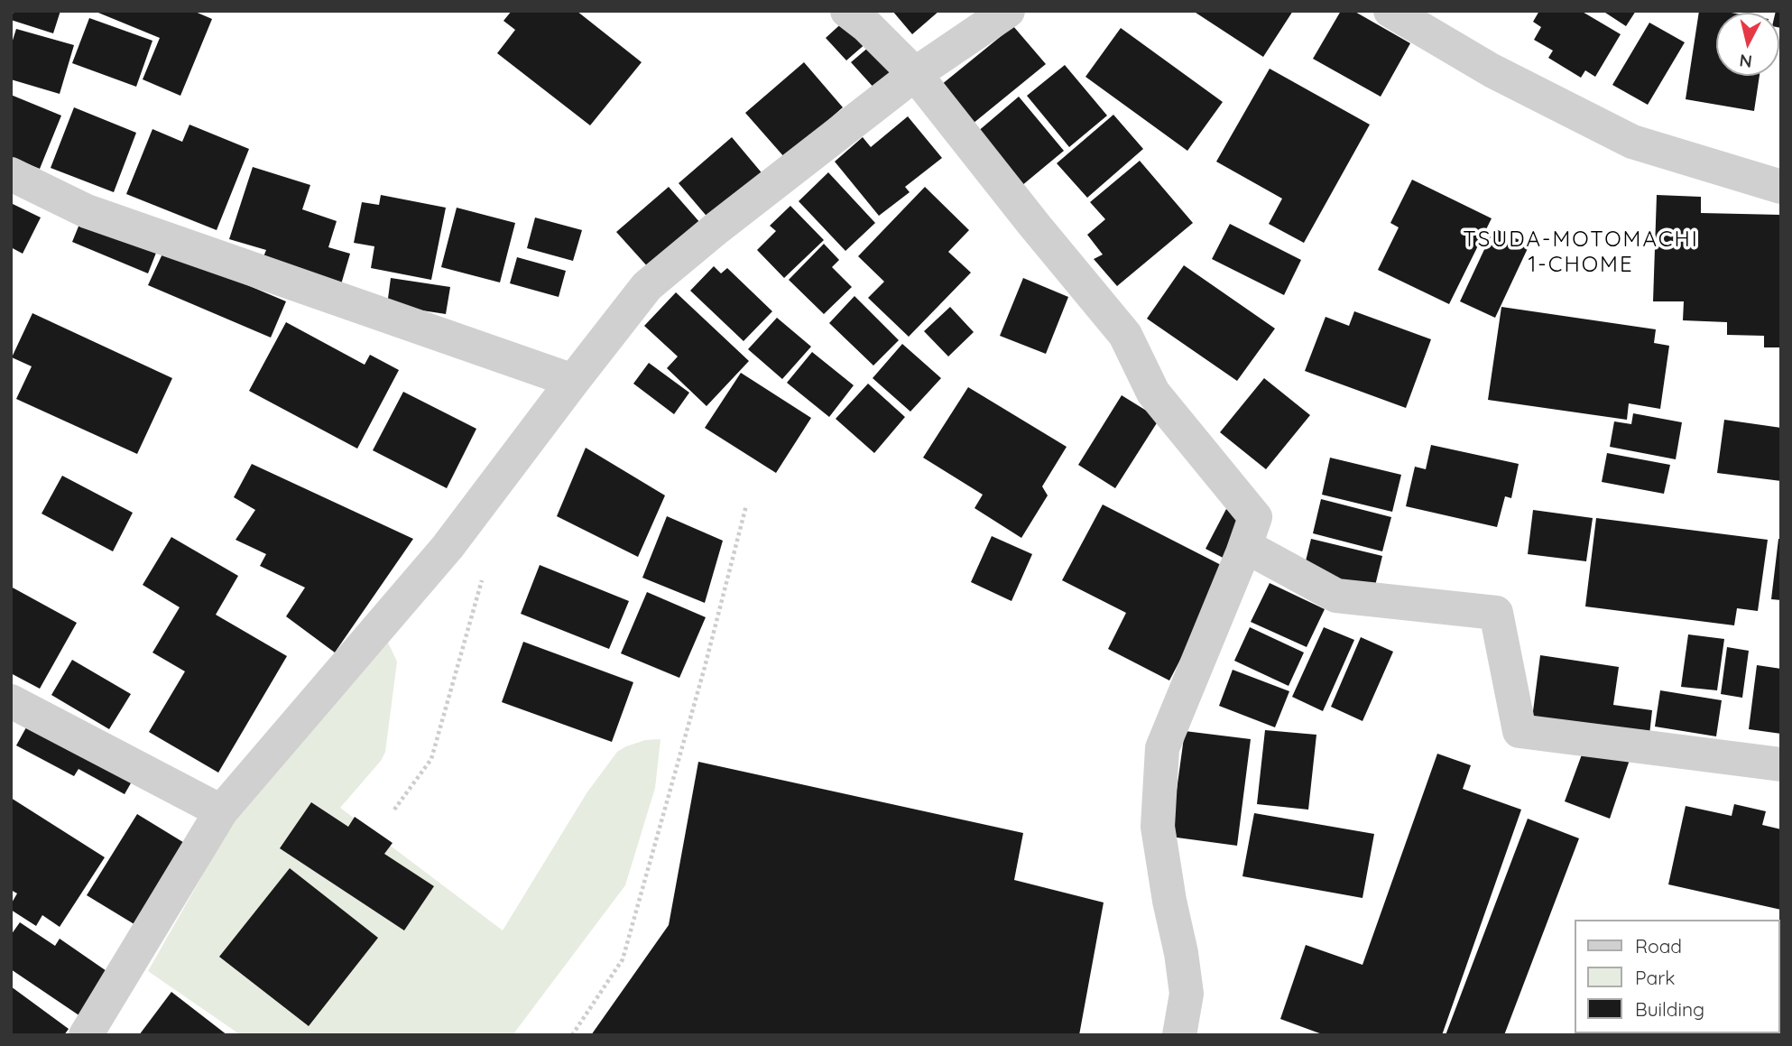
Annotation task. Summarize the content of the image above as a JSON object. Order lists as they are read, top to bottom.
{
  "districts": ["TSUDA-MOTOMACHI 1-CHOME"],
  "legend": ["Road", "Park", "Building"],
  "north": "bottom"
}
